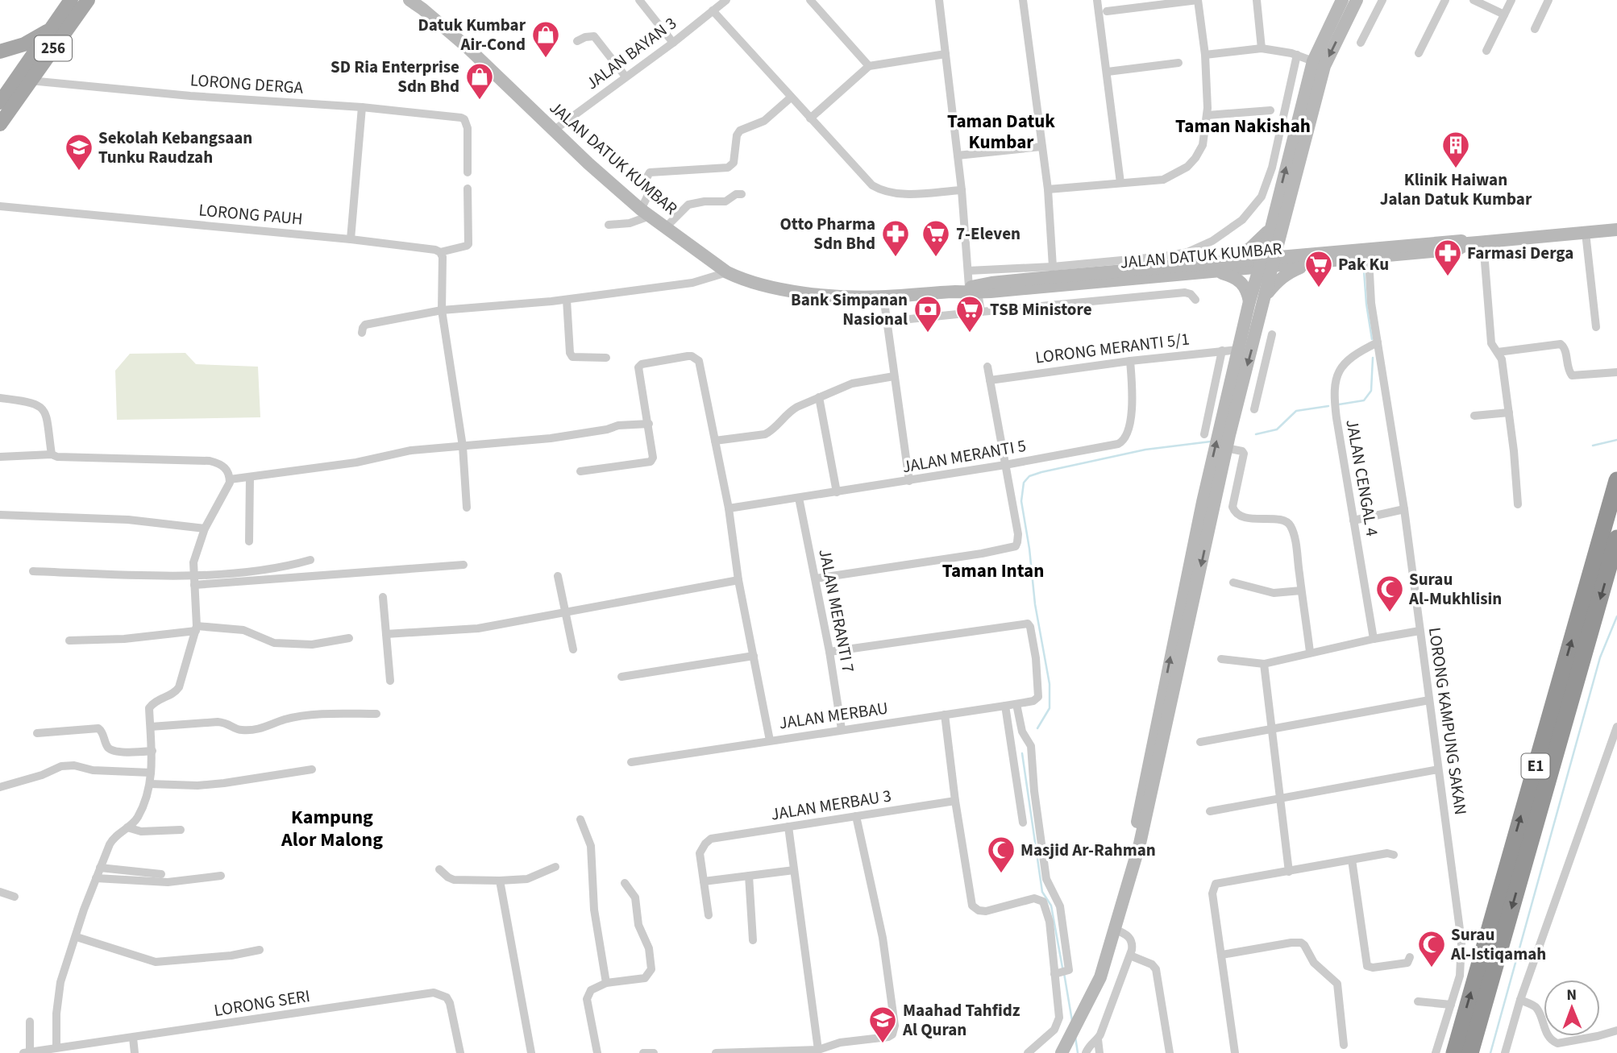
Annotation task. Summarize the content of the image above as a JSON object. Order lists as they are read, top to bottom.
{
  "streets": {
    "highway": ["E1"],
    "main road": ["256", "JALAN DATUK KUMBAR"],
    "street": [
      "JALAN BAYAN 3",
      "LORONG DERGA",
      "LORONG PAUH",
      "LORONG MERANTI 5/1",
      "JALAN MERANTI 5",
      "JALAN CENGAL 4",
      "JALAN MERANTI 7",
      "JALAN MERBAU",
      "LORONG KAMPUNG SAKAN",
      "JALAN MERBAU 3",
      "LORONG SERI"
    ]
  },
  "crossings": [
    ["256", "LORONG DERGA"],
    ["JALAN BAYAN 3", "JALAN DATUK KUMBAR"],
    ["JALAN DATUK KUMBAR", "LORONG KAMPUNG SAKAN"],
    ["LORONG MERANTI 5/1", "JALAN MERANTI 5"],
    ["JALAN MERANTI 5", "JALAN MERANTI 7"],
    ["JALAN CENGAL 4", "LORONG KAMPUNG SAKAN"],
    ["JALAN MERANTI 7", "JALAN MERBAU"]
  ],
  "districts": [
    "Taman Datuk Kumbar",
    "Taman Nakishah",
    "Taman Intan",
    "Kampung Alor Malong"
  ],
  "places": {
    "shop": ["Datuk Kumbar Air-Cond", "SD Ria Enterprise Sdn Bhd"],
    "building": ["Klinik Haiwan Jalan Datuk Kumbar"],
    "school or university": ["Sekolah Kebangsaan Tunku Raudzah", "Maahad Tahfidz Al Quran"],
    "pharmacy": ["Otto Pharma Sdn Bhd", "Farmasi Derga"],
    "supermarket": ["7-Eleven", "Pak Ku", "TSB Ministore"],
    "bank": ["Bank Simpanan Nasional"],
    "mosque": ["Surau Al-Mukhlisin", "Masjid Ar-Rahman", "Surau Al-Istiqamah"]
  },
  "north": "top"
}
